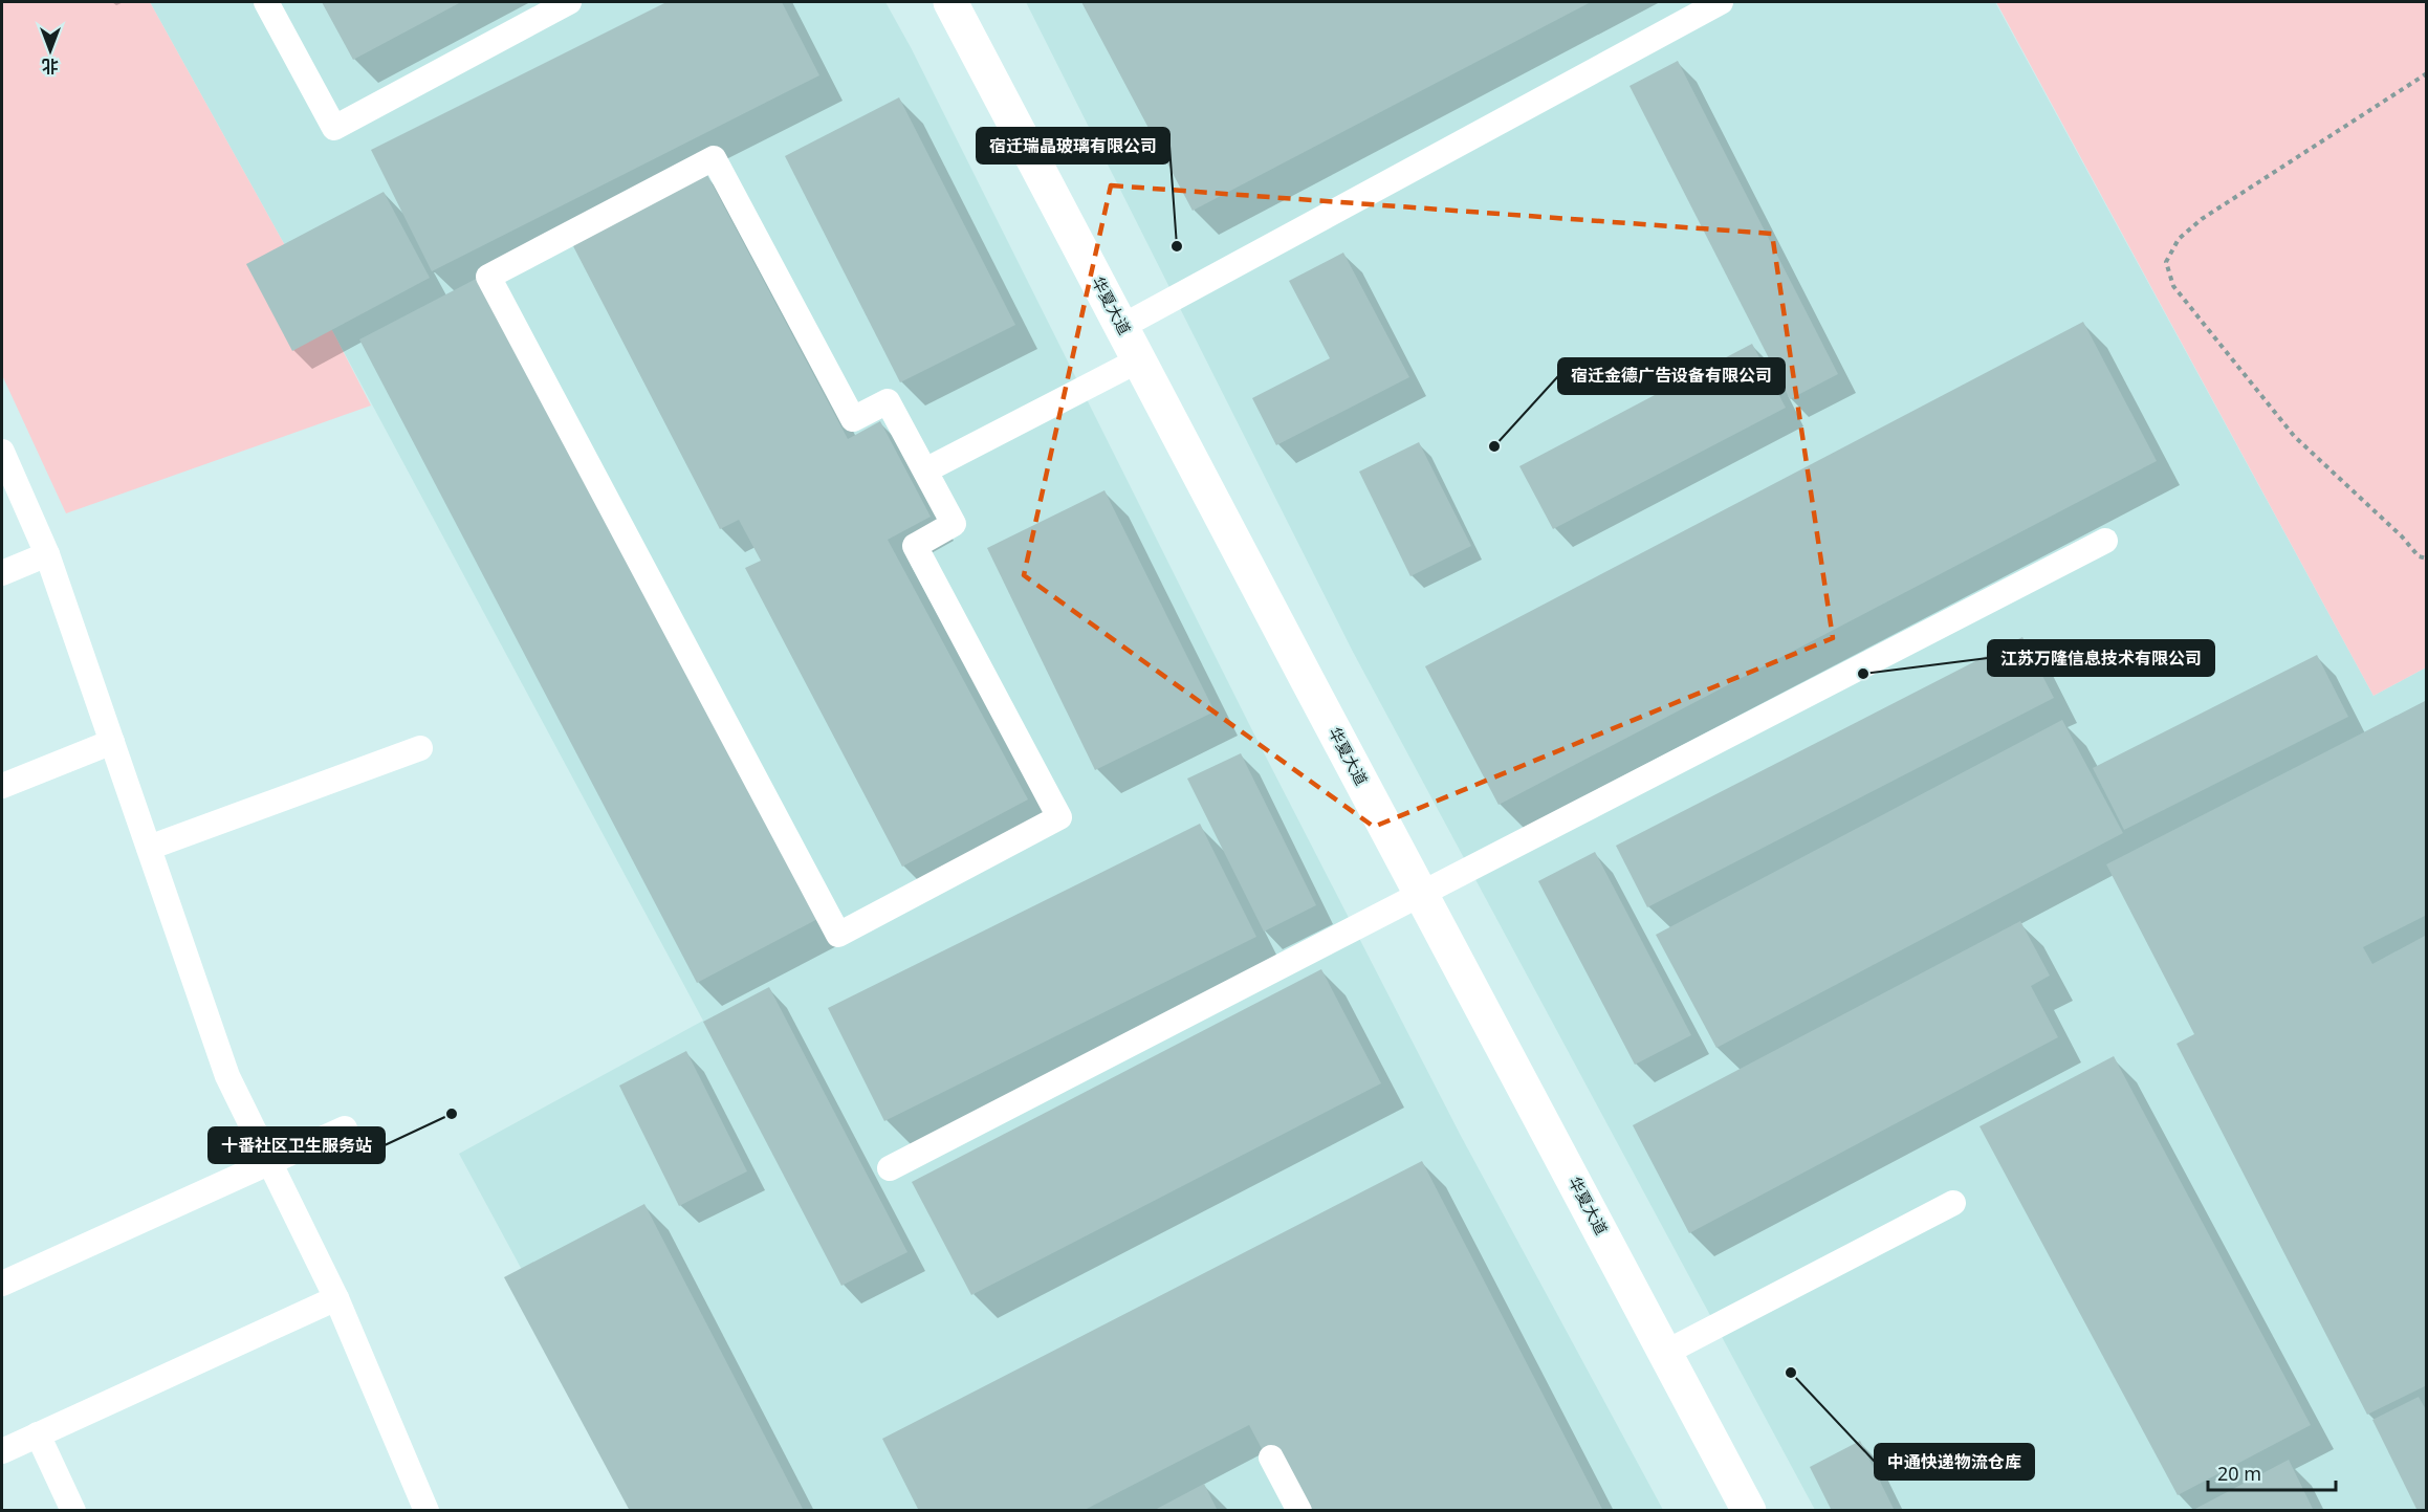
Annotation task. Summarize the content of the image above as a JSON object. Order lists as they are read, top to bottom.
{
  "streets": {
    "street": ["华夏大道"]
  },
  "places": [
    "宿迁瑞晶玻璃有限公司",
    "宿迁金德广告设备有限公司",
    "江苏万隆信息技术有限公司",
    "十番社区卫生服务站",
    "中通快递物流仓库"
  ],
  "scale_bar": "20 m",
  "north": "bottom"
}
